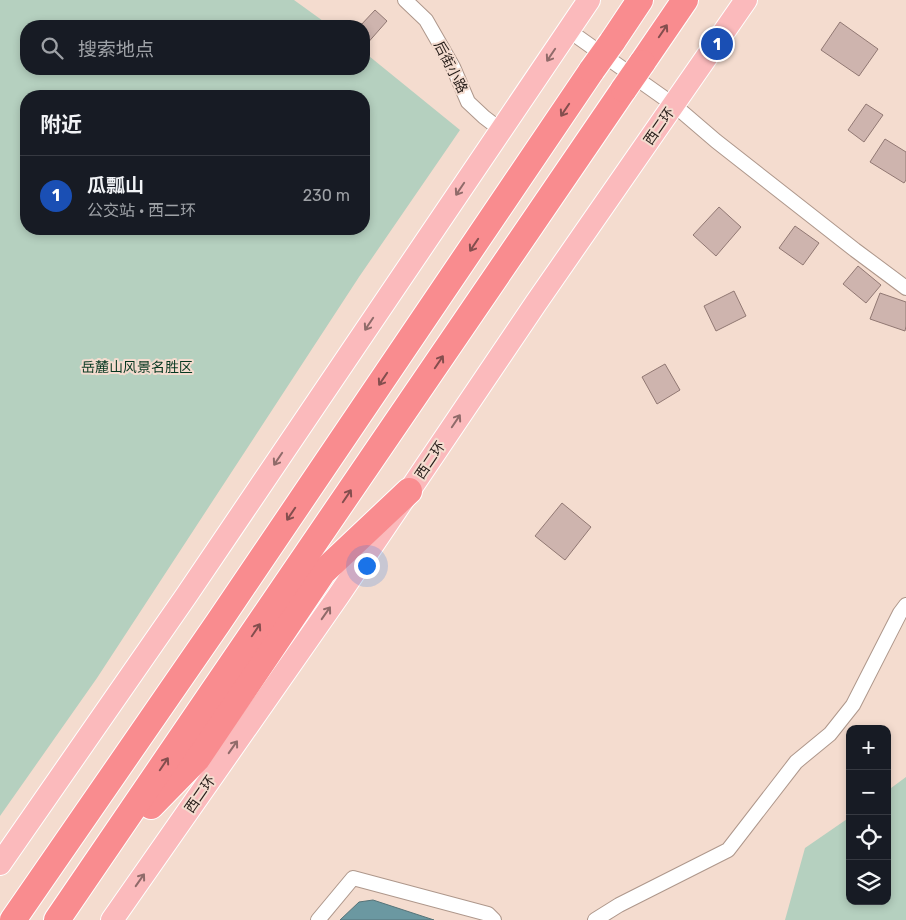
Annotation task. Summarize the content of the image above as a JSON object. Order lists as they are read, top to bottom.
{
  "streets": {
    "main road": ["西二环"],
    "street": ["后街小路"]
  },
  "parks": ["岳麓山风景名胜区"],
  "page": {
    "search": "搜索地点",
    "pins": "1",
    "heading": "附近",
    "list": [
      {
        "mark": "1",
        "name": "瓜瓢山",
        "note": "公交站 · 西二环",
        "value": "230 m"
      }
    ],
    "map_buttons": ["+", "−"]
  }
}
